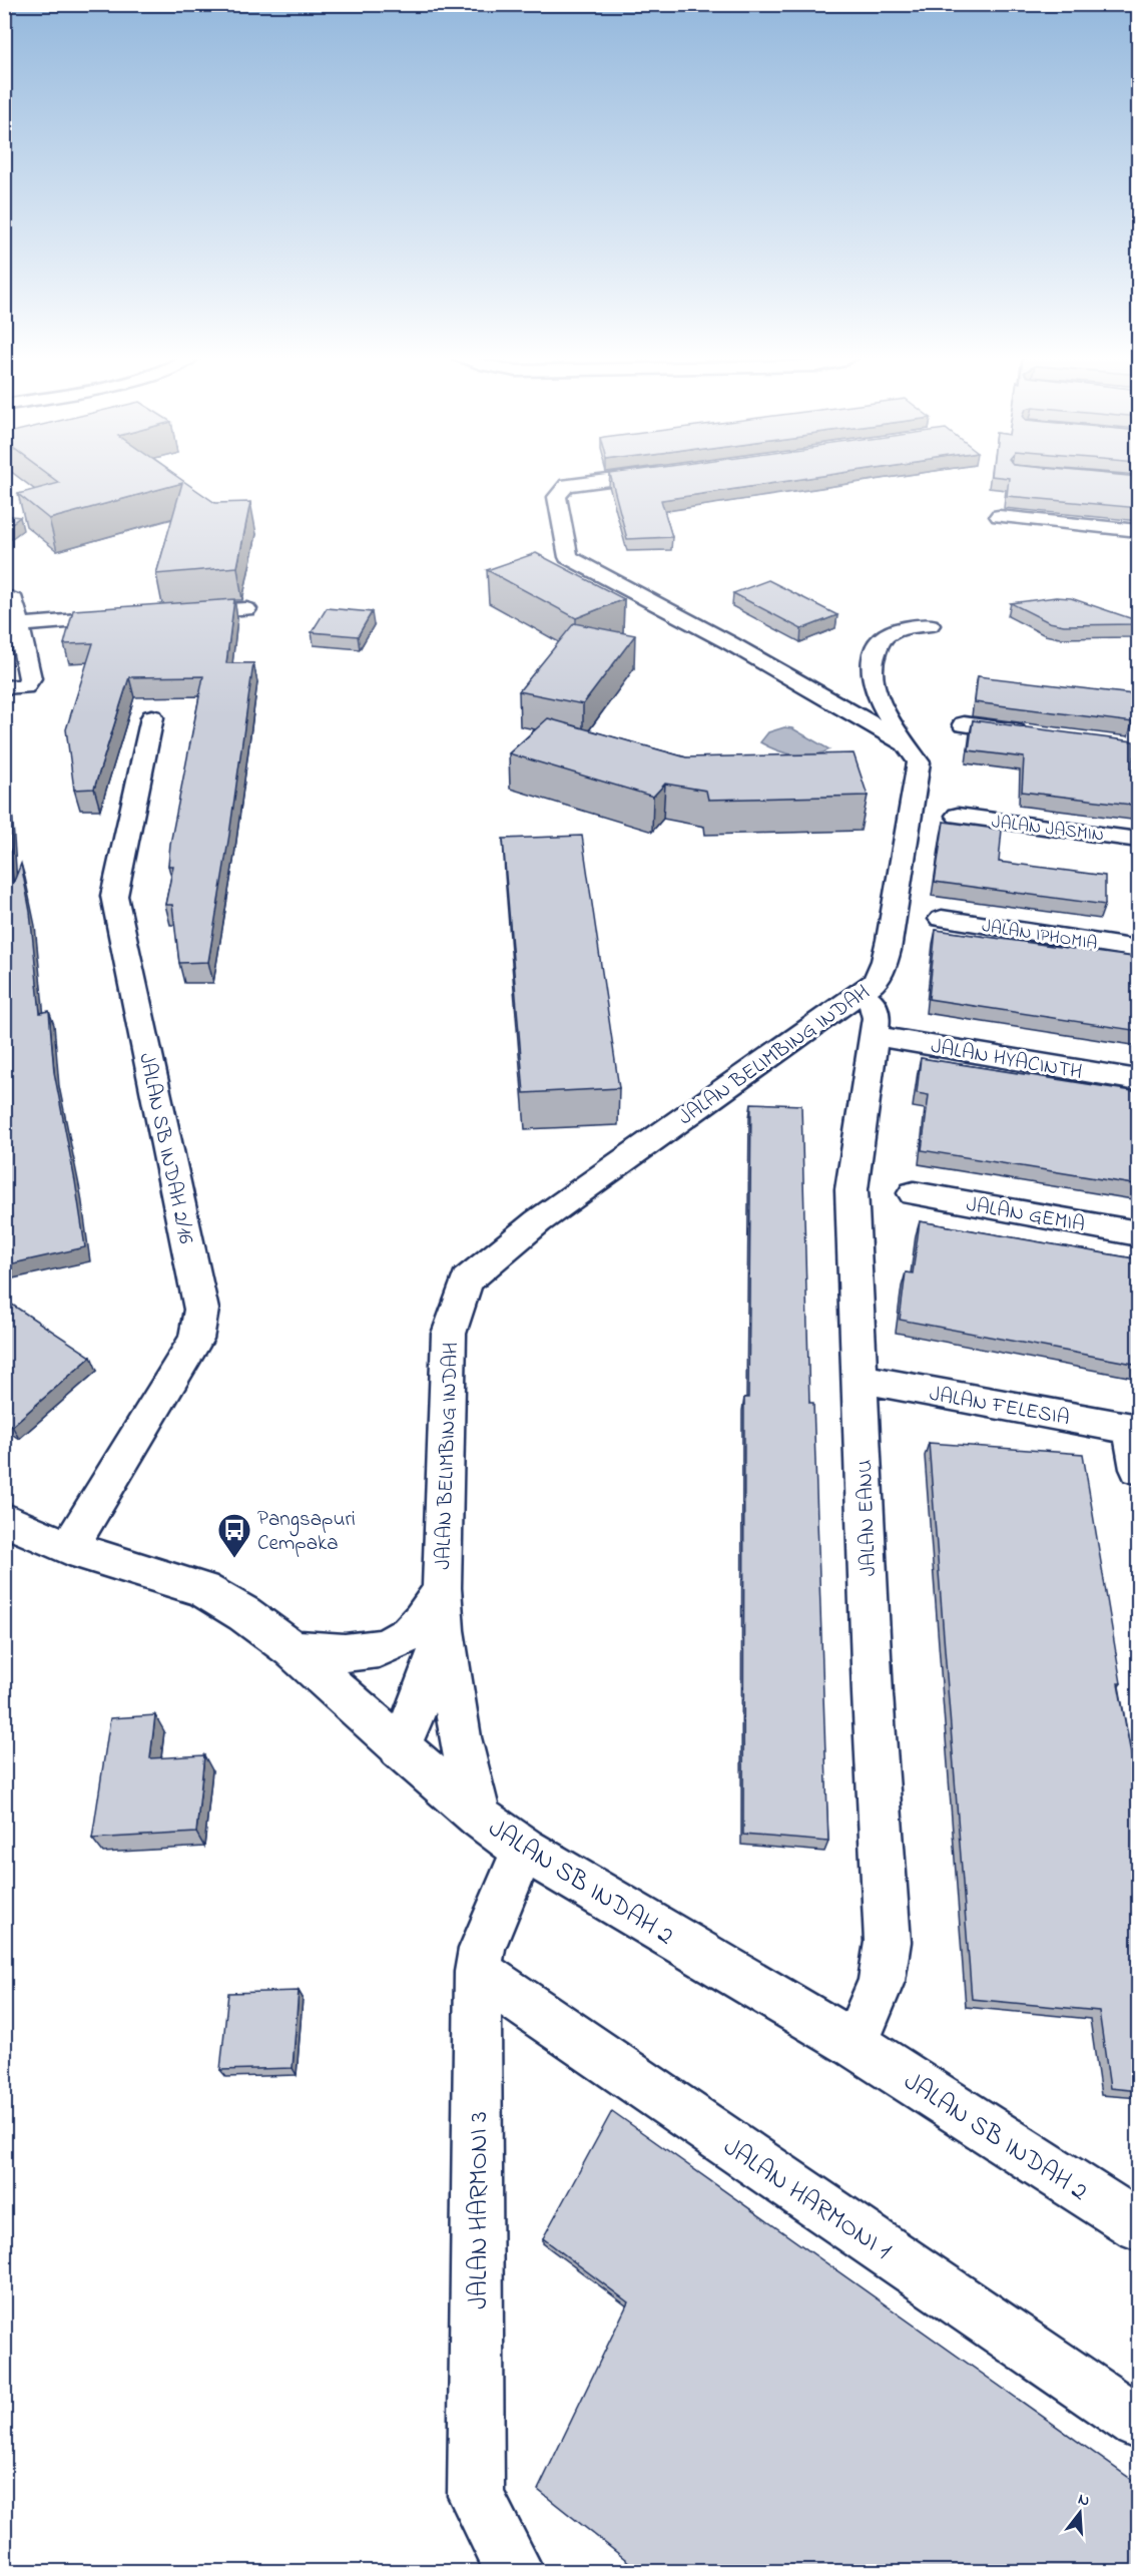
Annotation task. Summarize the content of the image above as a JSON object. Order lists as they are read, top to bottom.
{
  "streets": {
    "street": [
      "JALAN JASMIN",
      "JALAN IPHOMIA",
      "JALAN BELIMBING INDAH",
      "JALAN HYACINTH",
      "JALAN SB INDAH 2/16",
      "JALAN GEMIA",
      "JALAN FELESIA",
      "JALAN EANU",
      "JALAN SB INDAH 2",
      "JALAN HARMONI 1",
      "JALAN HARMONI 3"
    ]
  },
  "crossings": [
    ["JALAN BELIMBING INDAH", "JALAN EANU"],
    ["JALAN BELIMBING INDAH", "JALAN SB INDAH 2"],
    ["JALAN HYACINTH", "JALAN EANU"],
    ["JALAN SB INDAH 2/16", "JALAN SB INDAH 2"],
    ["JALAN FELESIA", "JALAN EANU"],
    ["JALAN EANU", "JALAN SB INDAH 2"],
    ["JALAN SB INDAH 2", "JALAN HARMONI 3"],
    ["JALAN HARMONI 1", "JALAN HARMONI 3"]
  ],
  "places": {
    "bus stop": ["Pangsapuri Cempaka"]
  },
  "north": "top"
}
